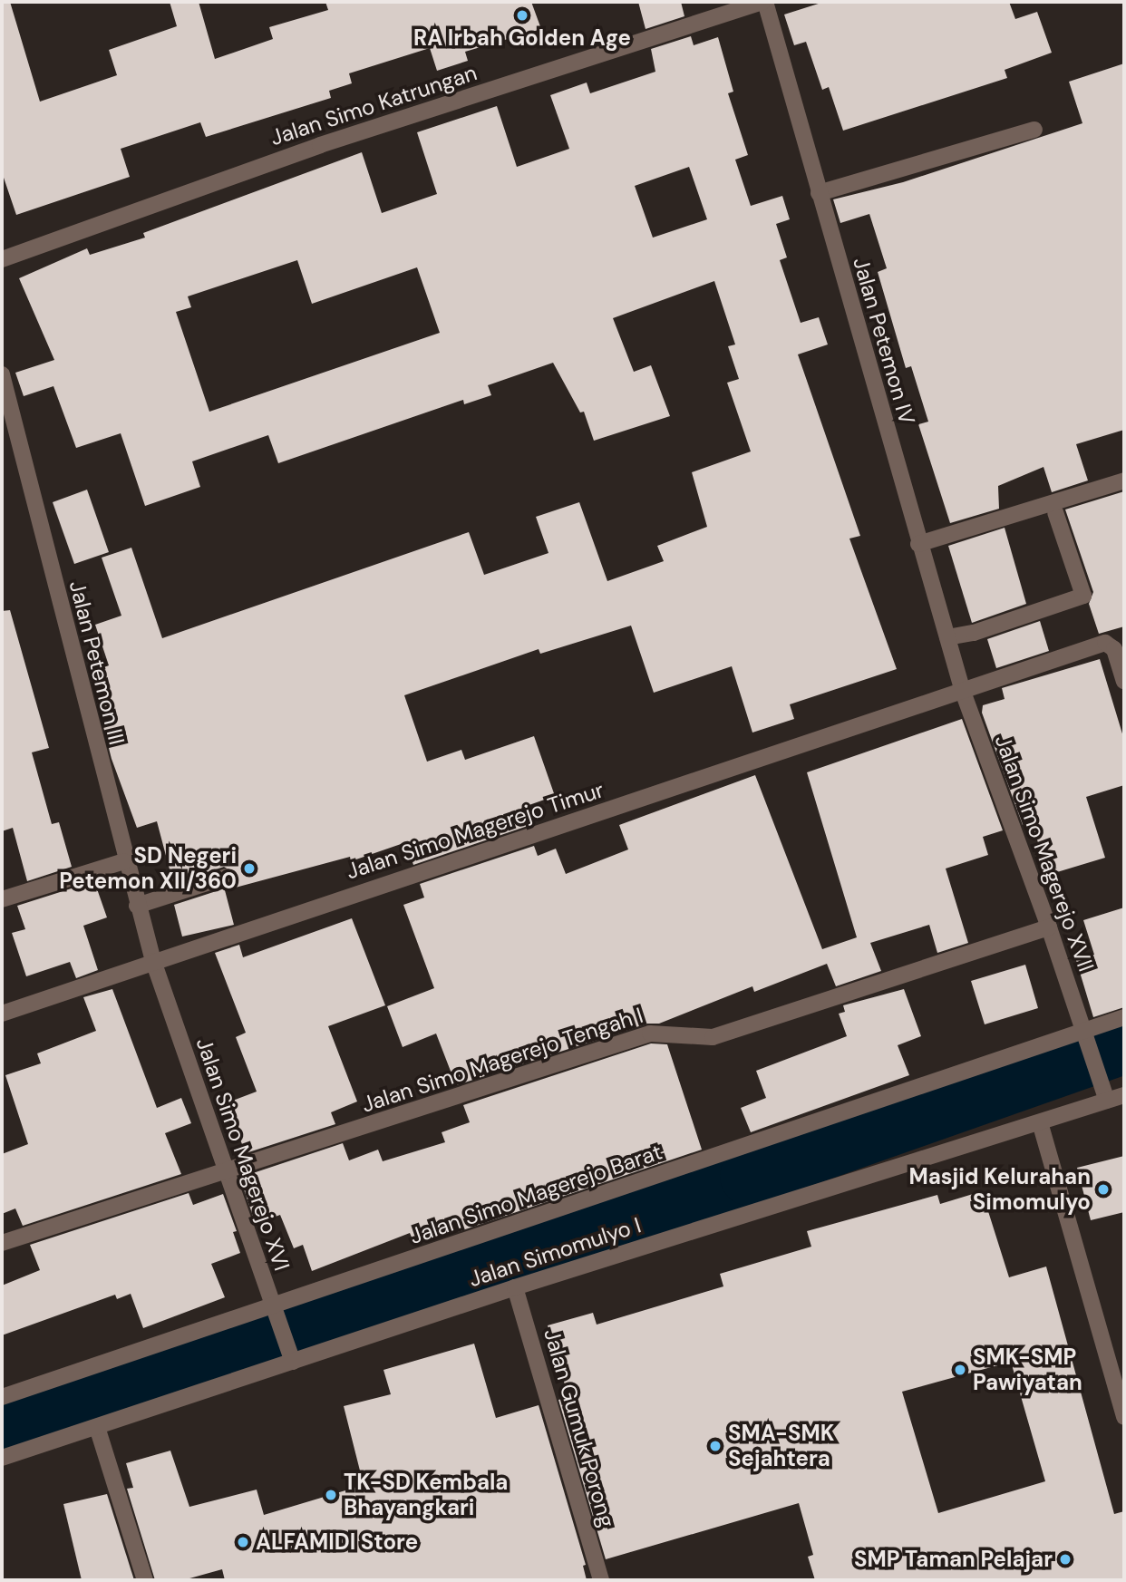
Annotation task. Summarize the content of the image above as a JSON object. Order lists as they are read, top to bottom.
{
  "streets": {
    "street": [
      "Jalan Simo Katrungan",
      "Jalan Petemon IV",
      "Jalan Petemon III",
      "Jalan Simo Magerejo Timur",
      "Jalan Simo Magerejo XVII",
      "Jalan Simo Magerejo Tengah I",
      "Jalan Simo Magerejo XVI",
      "Jalan Simo Magerejo Barat",
      "Jalan Simomulyo I",
      "Jalan Gumuk Porong"
    ]
  },
  "crossings": [
    ["Jalan Simo Katrungan", "Jalan Petemon IV"],
    ["Jalan Petemon IV", "Jalan Simo Magerejo Timur"],
    ["Jalan Petemon IV", "Jalan Simo Magerejo XVII"],
    ["Jalan Petemon III", "Jalan Simo Magerejo Timur"],
    ["Jalan Petemon III", "Jalan Simo Magerejo XVI"],
    ["Jalan Simo Magerejo Timur", "Jalan Simo Magerejo XVII"],
    ["Jalan Simo Magerejo Timur", "Jalan Simo Magerejo XVI"],
    ["Jalan Simo Magerejo XVII", "Jalan Simo Magerejo Tengah I"],
    ["Jalan Simo Magerejo XVII", "Jalan Simo Magerejo Barat"],
    ["Jalan Simo Magerejo XVII", "Jalan Simomulyo I"],
    ["Jalan Simo Magerejo Tengah I", "Jalan Simo Magerejo XVI"],
    ["Jalan Simo Magerejo XVI", "Jalan Simo Magerejo Barat"],
    ["Jalan Simo Magerejo XVI", "Jalan Simomulyo I"],
    ["Jalan Simomulyo I", "Jalan Gumuk Porong"]
  ],
  "places": [
    "RA Irbah Golden Age",
    "SD Negeri Petemon XII/360",
    "Masjid Kelurahan Simomulyo",
    "SMK-SMP Pawiyatan",
    "SMA-SMK Sejahtera",
    "TK-SD Kembala Bhayangkari",
    "ALFAMIDI Store",
    "SMP Taman Pelajar"
  ]
}
